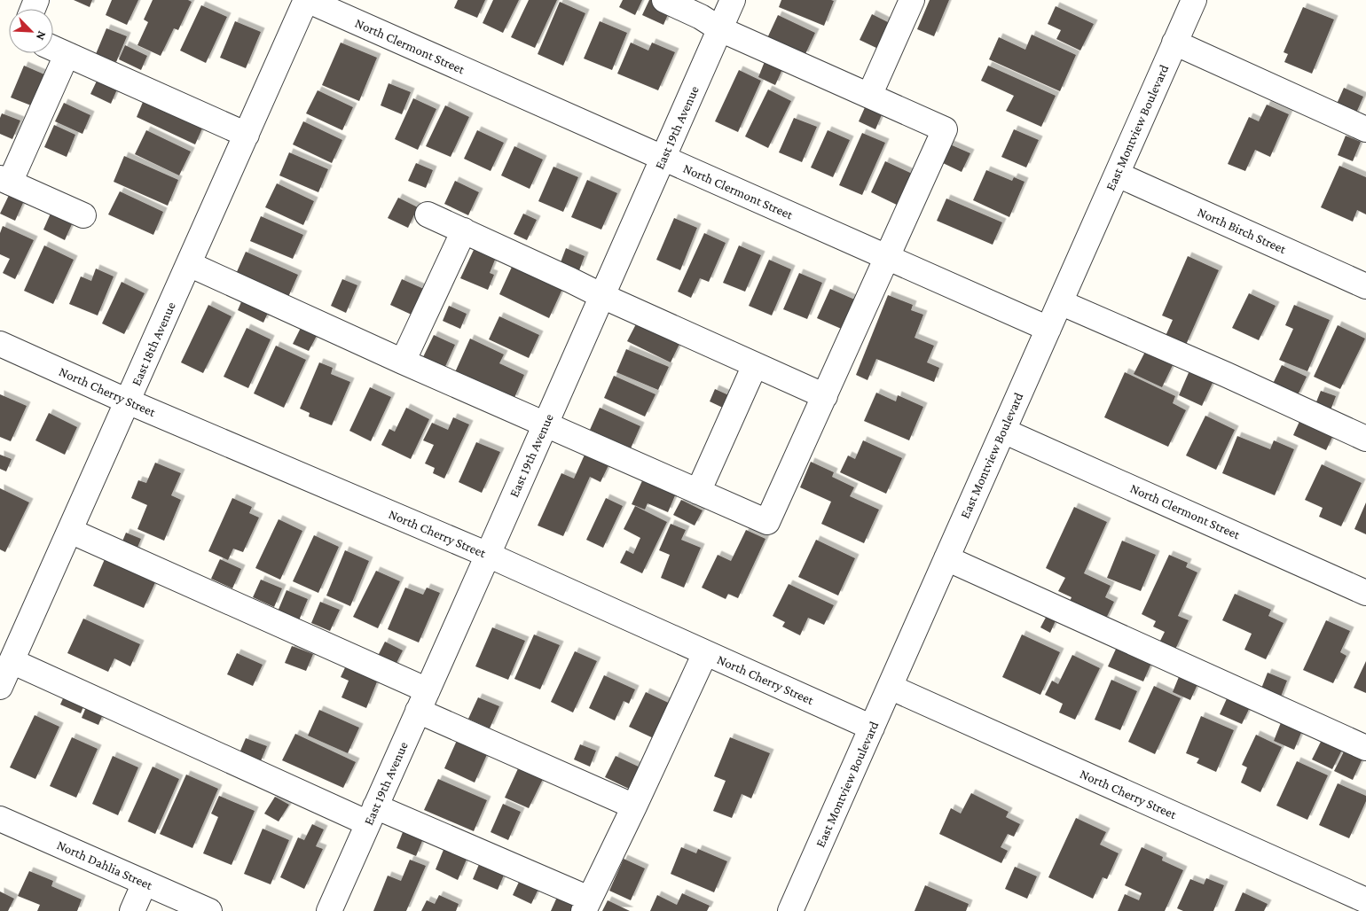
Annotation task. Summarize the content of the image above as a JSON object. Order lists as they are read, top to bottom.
{
  "streets": {
    "street": [
      "North Clermont Street",
      "East 19th Avenue",
      "East Montview Boulevard",
      "North Birch Street",
      "East 18th Avenue",
      "North Cherry Street",
      "North Dahlia Street"
    ]
  },
  "crossings": [
    ["North Clermont Street", "East 19th Avenue"],
    ["North Clermont Street", "East Montview Boulevard"],
    ["North Clermont Street", "East 18th Avenue"],
    ["East 19th Avenue", "North Cherry Street"],
    ["East Montview Boulevard", "North Birch Street"],
    ["East Montview Boulevard", "North Cherry Street"],
    ["East 18th Avenue", "North Cherry Street"]
  ],
  "north": "bottom right"
}
